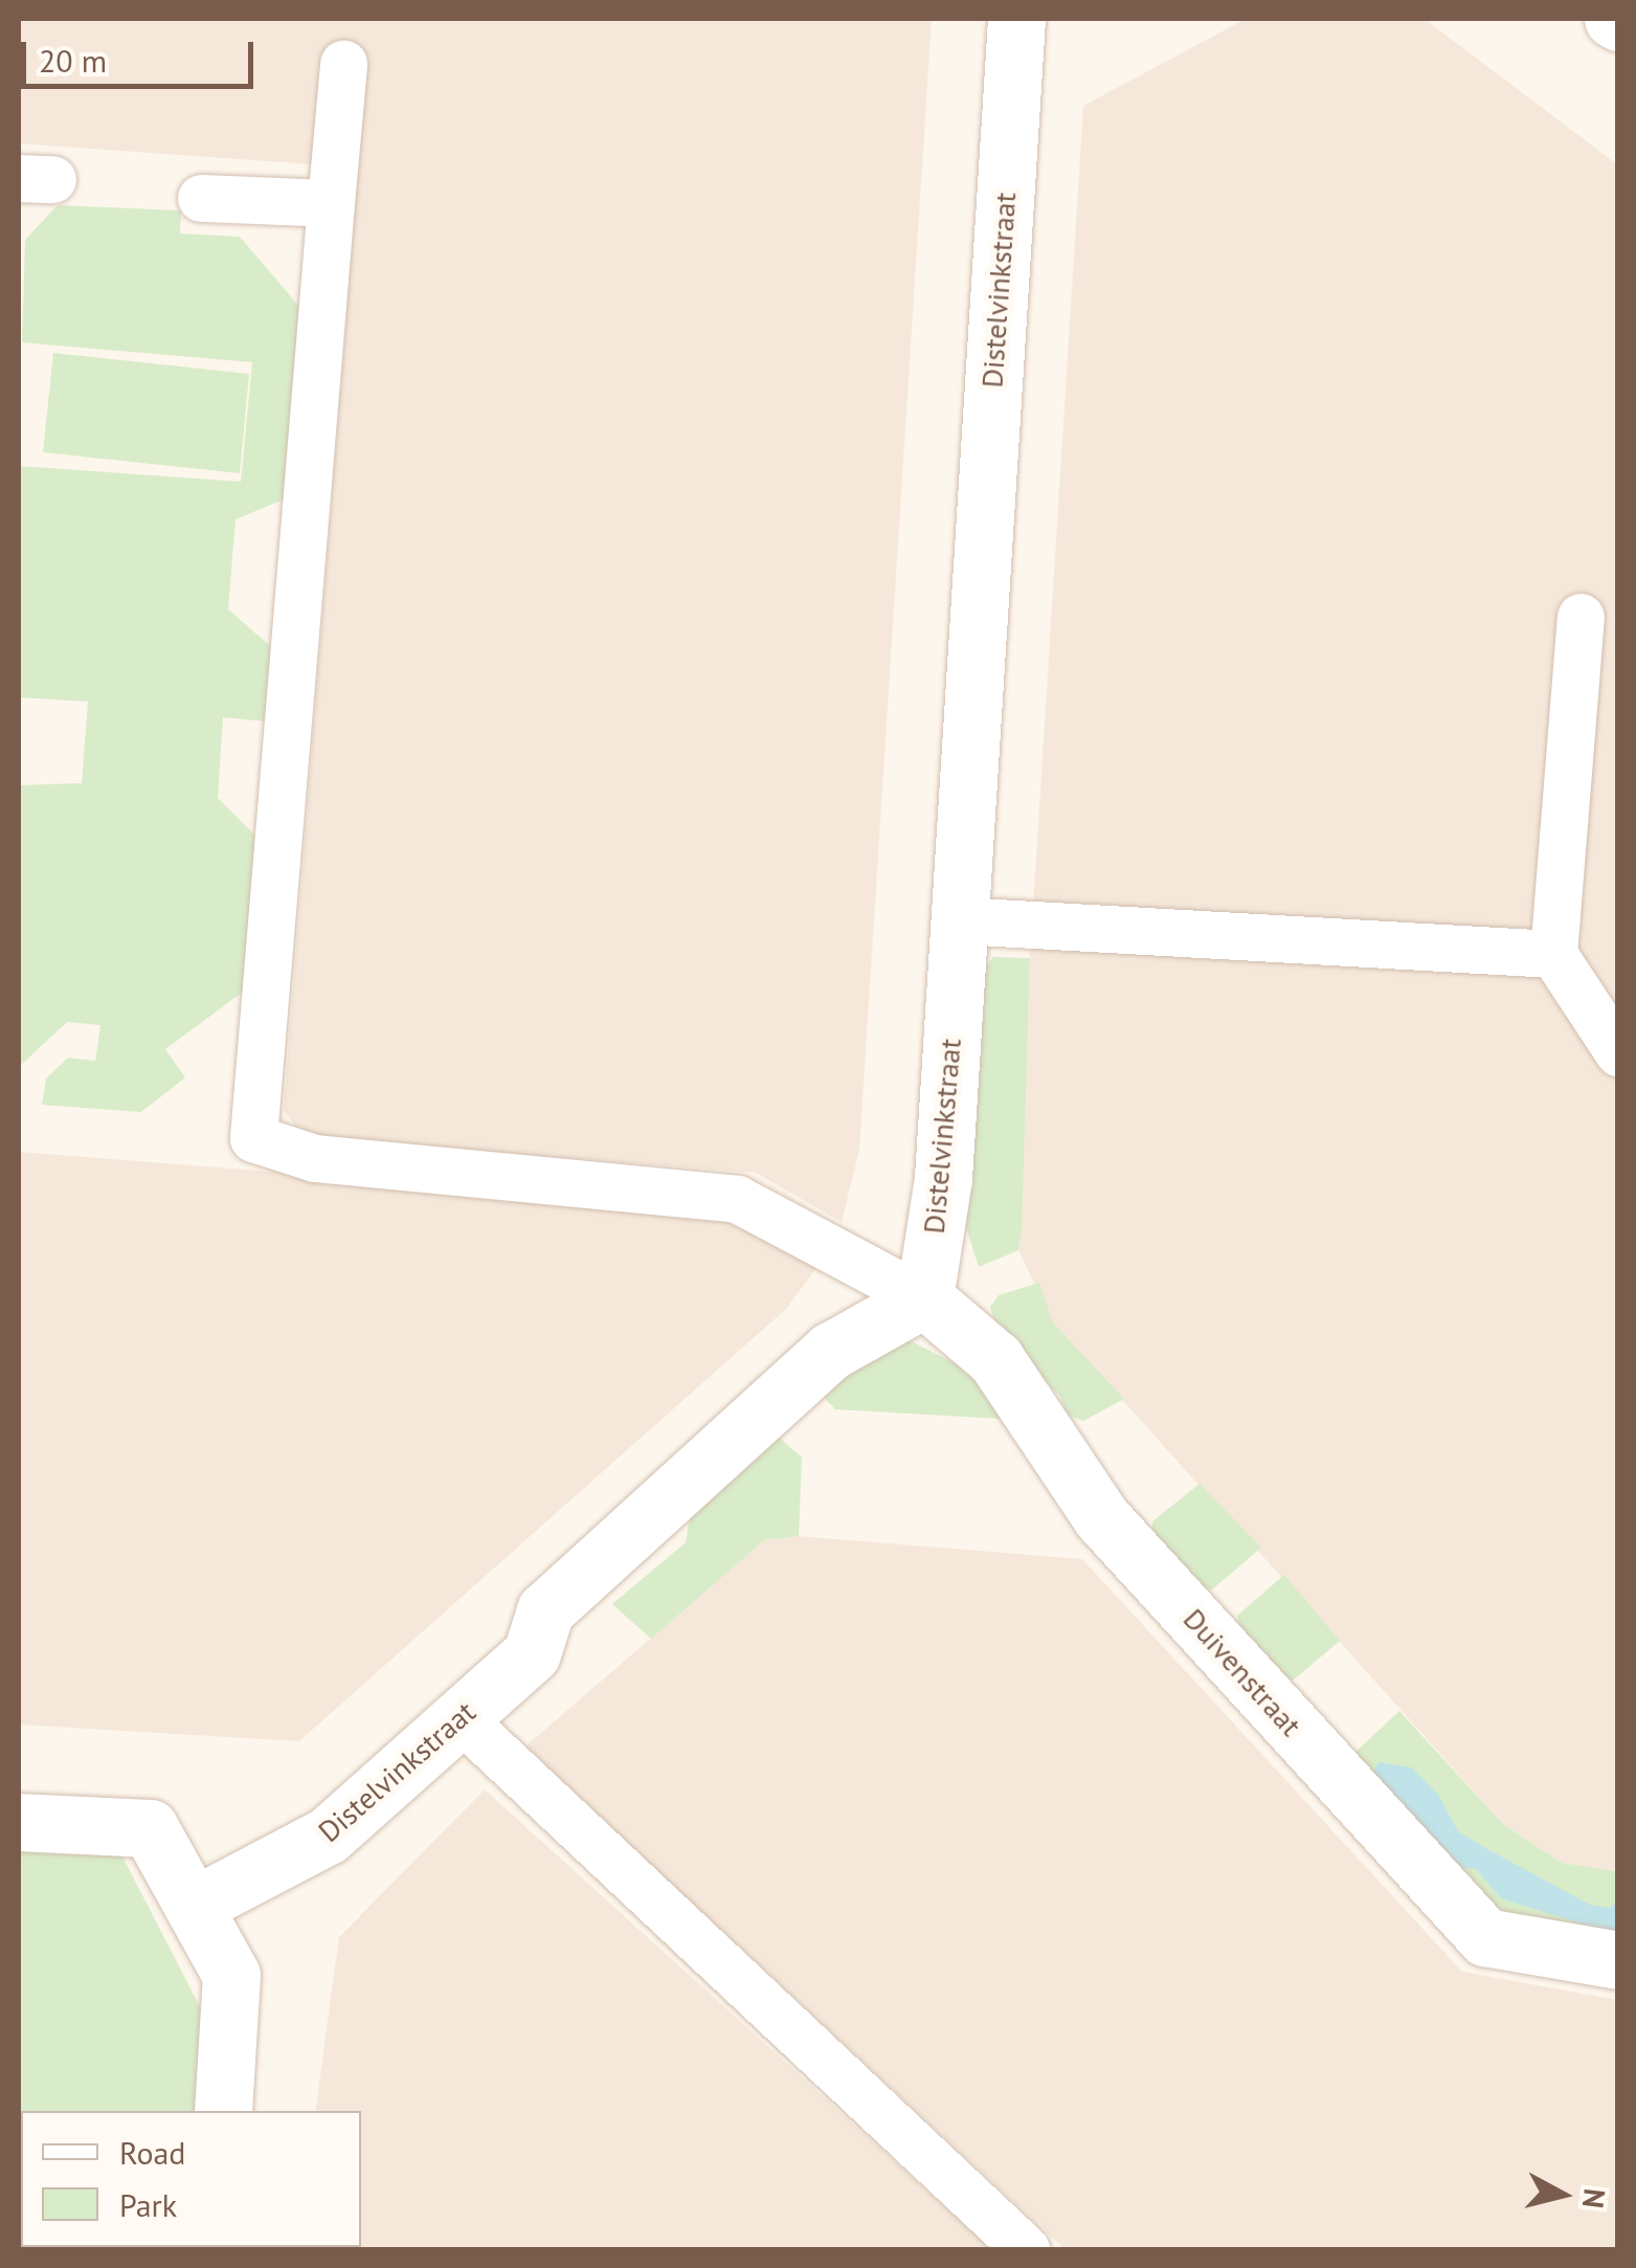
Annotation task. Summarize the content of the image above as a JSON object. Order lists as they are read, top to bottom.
{
  "streets": {
    "street": ["Distelvinkstraat", "Duivenstraat"]
  },
  "crossings": [
    ["Distelvinkstraat", "Duivenstraat"]
  ],
  "legend": ["Road", "Park"],
  "scale_bar": "20 m",
  "north": "right"
}
